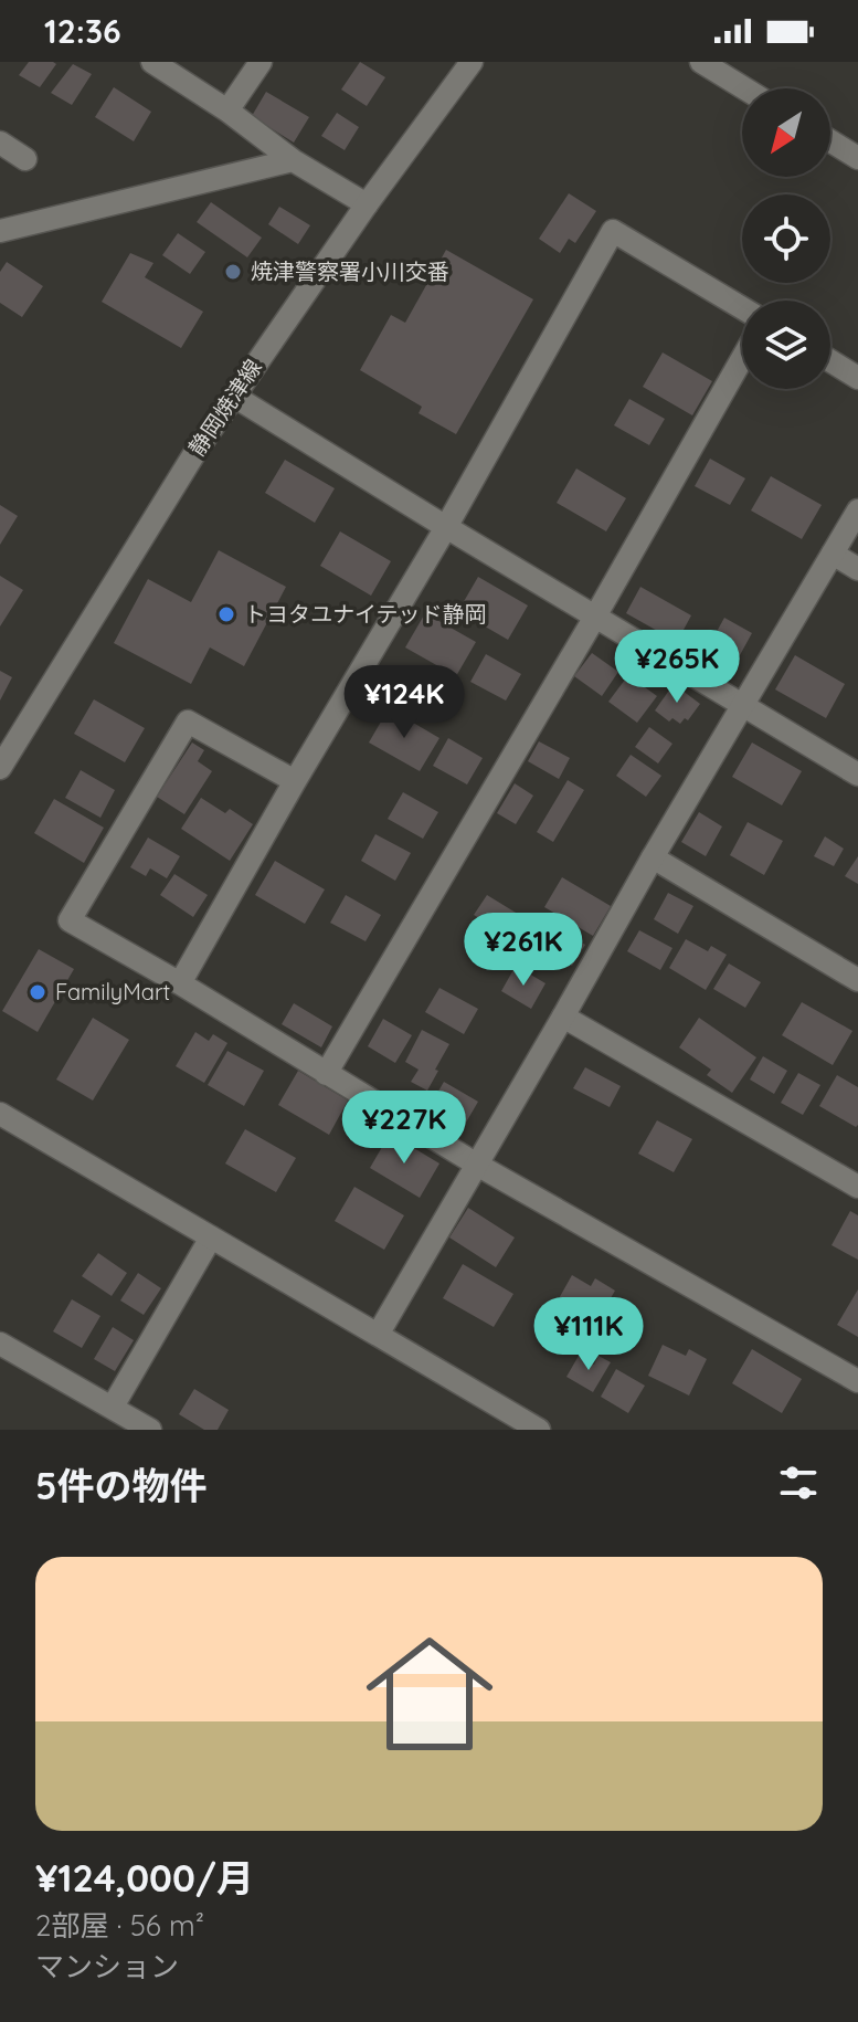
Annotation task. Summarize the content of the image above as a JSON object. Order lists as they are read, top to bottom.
{
  "streets": {
    "street": ["静岡焼津線"]
  },
  "places": ["焼津警察署小川交番", "トヨタユナイテッド静岡", "FamilyMart"],
  "north": "bottom left",
  "page": {
    "status": "12:36",
    "price": [
      "¥265K",
      "¥124K",
      "¥261K",
      "¥227K",
      "¥111K"
    ],
    "heading": "5件の物件",
    "list": [
      {
        "name": "¥124,000/月",
        "note": "2部屋 · 56 m² · マンション"
      }
    ]
  }
}
